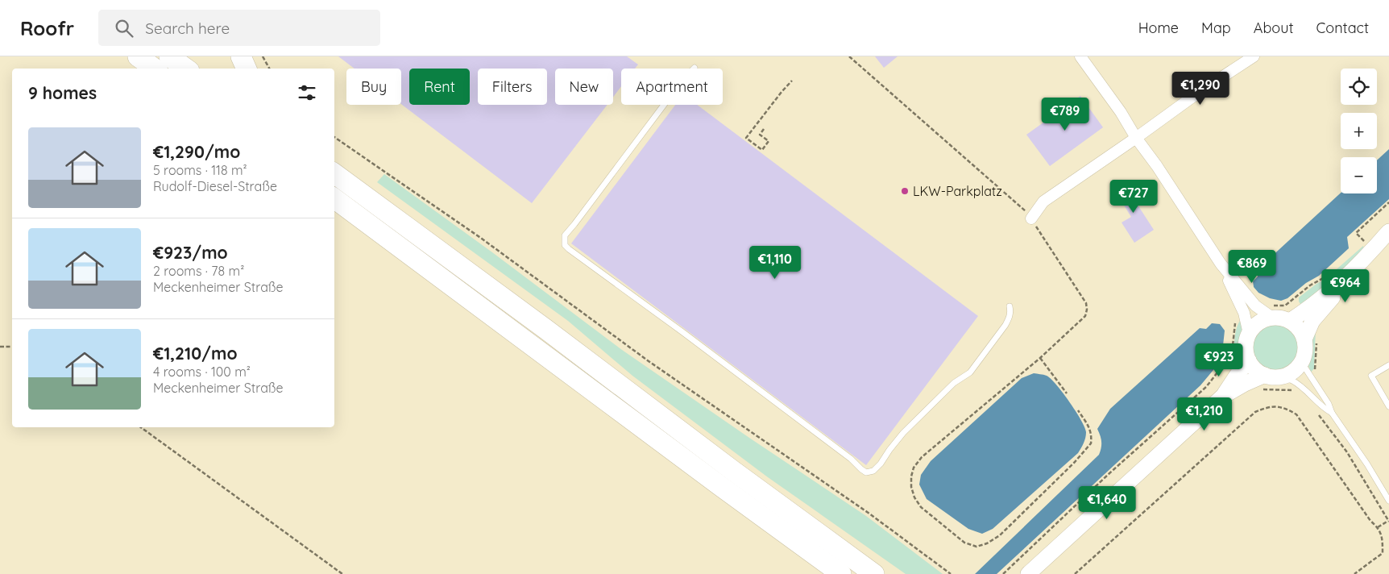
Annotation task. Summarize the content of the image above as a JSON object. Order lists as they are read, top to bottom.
{
  "places": ["LKW-Parkplatz"],
  "page": {
    "header": "Roofr",
    "search": "Search here",
    "nav": [
      "Home",
      "Map",
      "About",
      "Contact"
    ],
    "map_buttons": ["+", "−"],
    "chip": [
      "Buy",
      "Rent",
      "Filters",
      "New",
      "Apartment"
    ],
    "heading": "9 homes",
    "price": [
      "€1,290",
      "€789",
      "€727",
      "€1,110",
      "€869",
      "€964",
      "€923",
      "€1,210",
      "€1,640"
    ],
    "list": [
      {
        "name": "€1,290/mo",
        "note": "5 rooms · 118 m² · Rudolf-Diesel-Straße"
      },
      {
        "name": "€923/mo",
        "note": "2 rooms · 78 m² · Meckenheimer Straße"
      },
      {
        "name": "€1,210/mo",
        "note": "4 rooms · 100 m² · Meckenheimer Straße"
      }
    ]
  }
}
